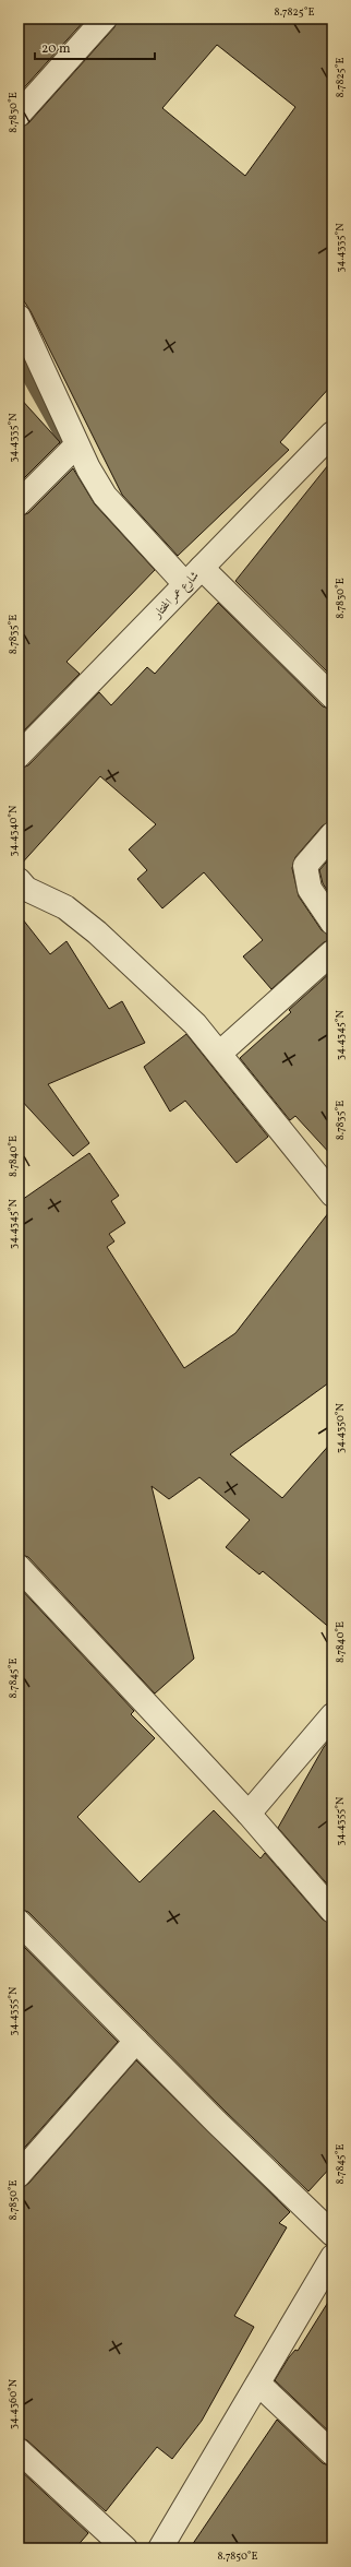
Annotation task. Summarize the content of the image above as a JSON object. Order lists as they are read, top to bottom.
{
  "streets": {
    "street": ["شارع عمر المختار"]
  },
  "scale_bar": "20 m",
  "coordinates": [
    "8.7825°E",
    "8.7830°E",
    "34.4335°N",
    "8.7835°E",
    "34.4340°N",
    "34.4345°N",
    "8.7840°E",
    "34.4350°N",
    "8.7845°E",
    "34.4355°N",
    "8.7850°E",
    "34.4360°N"
  ]
}
